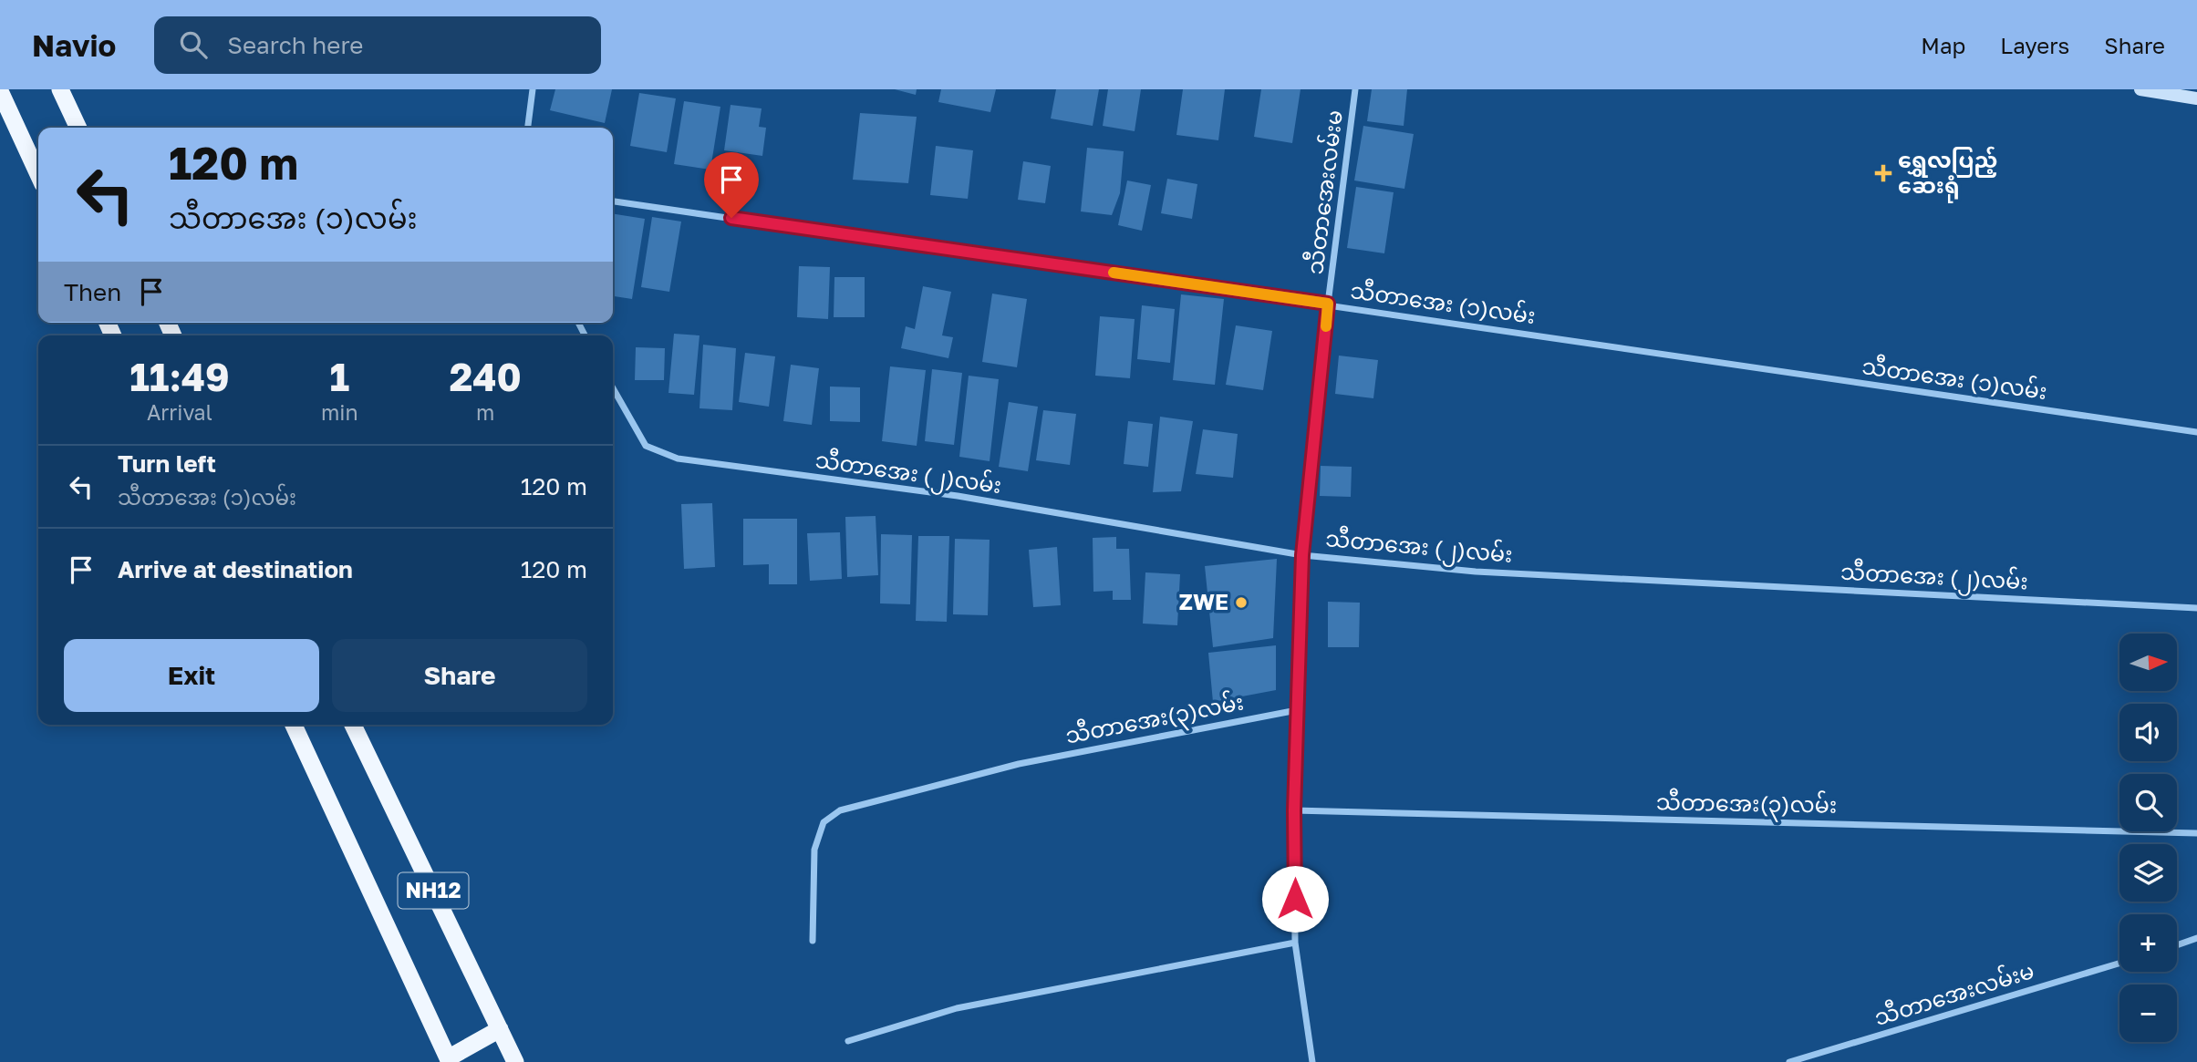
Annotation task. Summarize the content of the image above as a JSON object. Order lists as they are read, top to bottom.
{
  "streets": {
    "highway": ["NH12"],
    "street": [
      "သီတာအေးလမ်းမ",
      "သီတာအေး (၁)လမ်း",
      "သီတာအေး (၂)လမ်း",
      "သီတာအေး(၃)လမ်း"
    ]
  },
  "crossings": [
    ["သီတာအေးလမ်းမ", "သီတာအေး (၁)လမ်း"],
    ["သီတာအေးလမ်းမ", "သီတာအေး (၂)လမ်း"],
    ["သီတာအေးလမ်းမ", "သီတာအေး(၃)လမ်း"]
  ],
  "places": {
    "health": ["ရွှေလပြည့် ဆေးရုံ"],
    "other": ["ZWE"]
  },
  "north": "right",
  "page": {
    "header": "Navio",
    "search": "Search here",
    "nav": ["Map", "Layers", "Share"],
    "turn": ["120 m", "သီတာအေး (၁)လမ်း"],
    "then": "Then",
    "eta": [
      "11:49",
      "Arrival",
      "1",
      "min",
      "240",
      "m"
    ],
    "list": [
      {
        "name": "Turn left",
        "note": "သီတာအေး (၁)လမ်း",
        "value": "120 m"
      },
      {
        "name": "Arrive at destination",
        "value": "120 m"
      }
    ],
    "buttons": ["Exit", "Share"],
    "map_buttons": ["+", "−"]
  }
}
